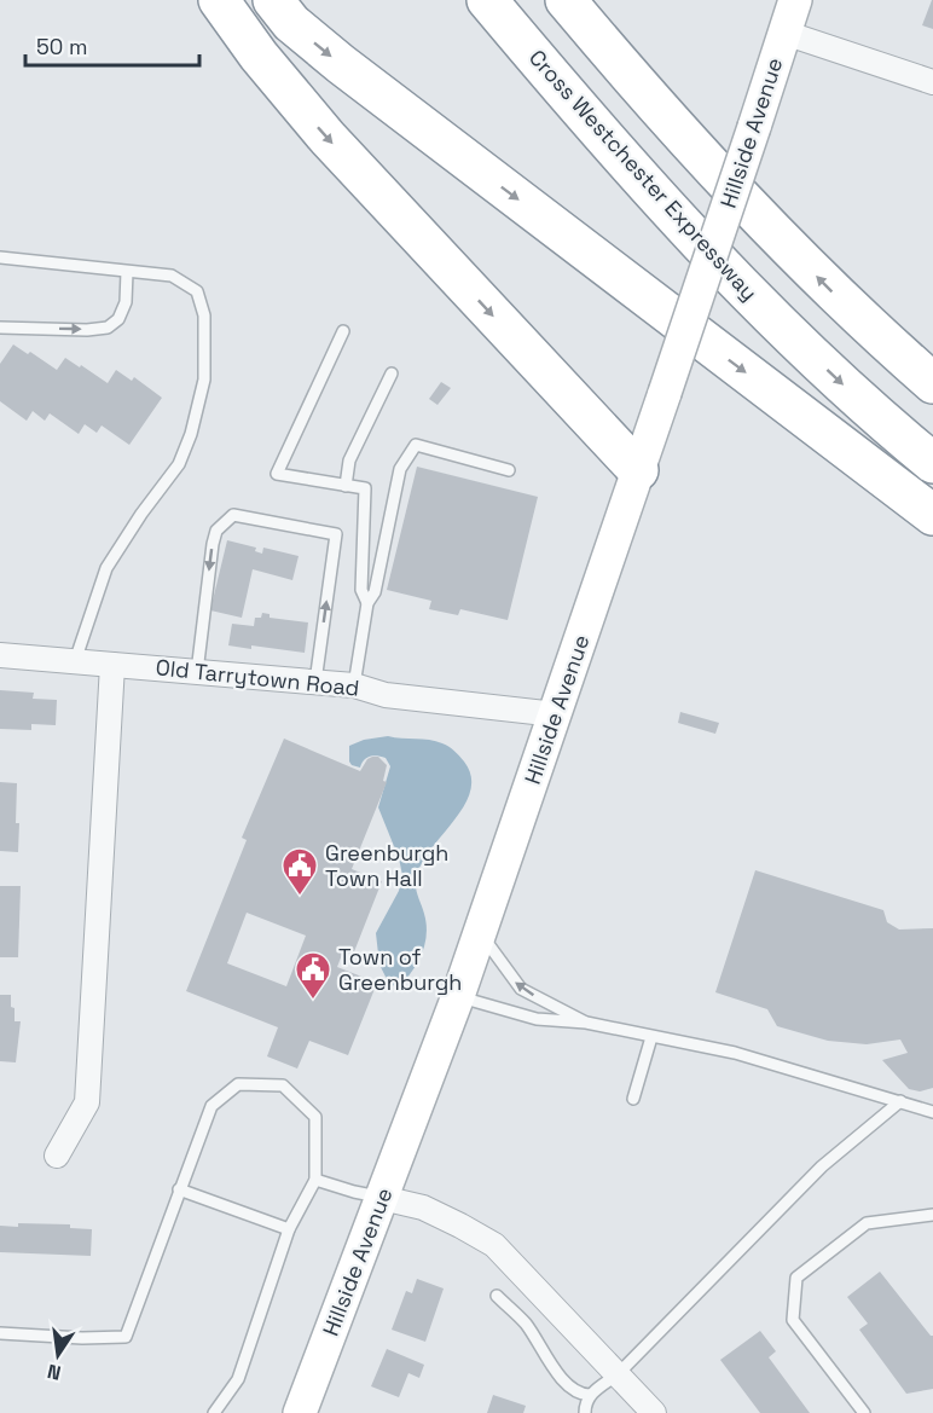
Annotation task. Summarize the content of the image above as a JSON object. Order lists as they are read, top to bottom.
{
  "streets": {
    "highway": ["Cross Westchester Expressway"],
    "main road": ["Hillside Avenue"],
    "street": ["Old Tarrytown Road"]
  },
  "crossings": [
    ["Hillside Avenue", "Old Tarrytown Road"]
  ],
  "places": {
    "public building": ["Greenburgh Town Hall", "Town of Greenburgh"]
  },
  "scale_bar": "50 m",
  "north": "bottom"
}
